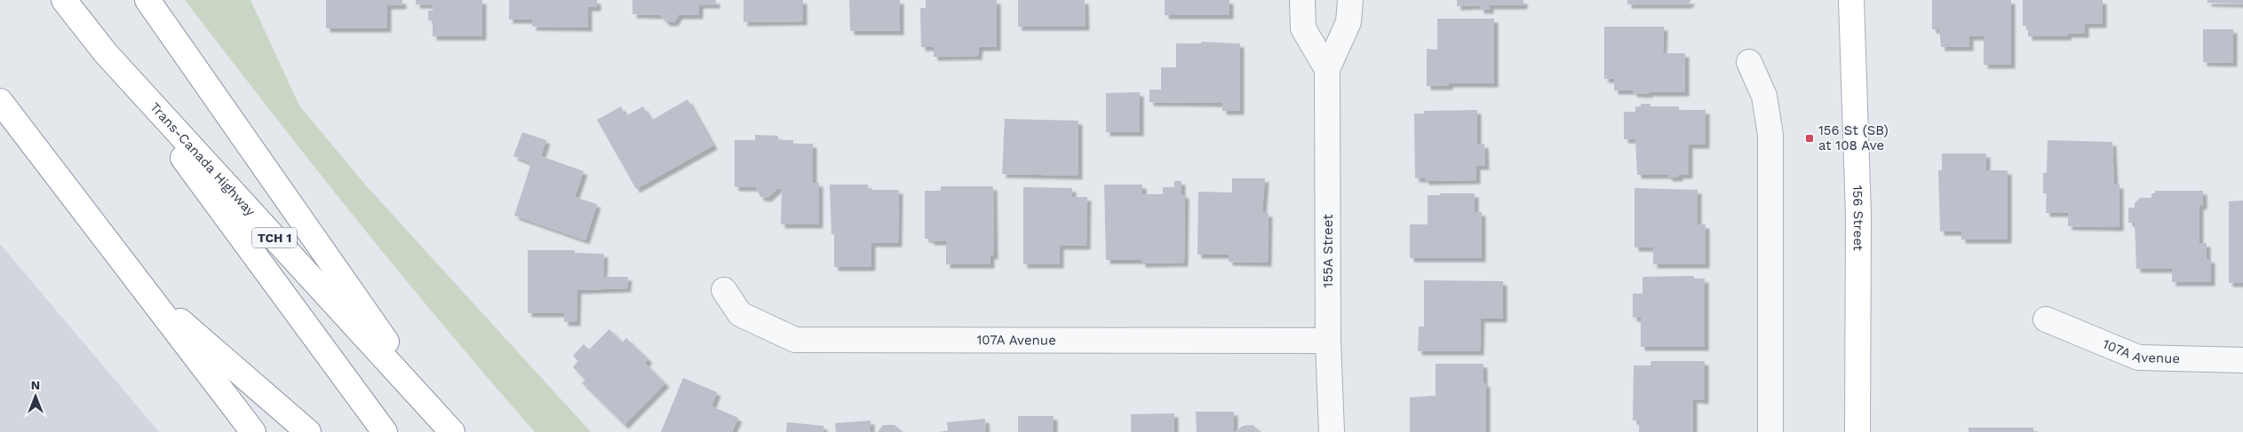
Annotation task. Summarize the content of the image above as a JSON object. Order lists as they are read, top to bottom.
{
  "streets": {
    "main road": ["Trans-Canada Highway", "156 Street", "TCH 1"],
    "street": ["155A Street", "107A Avenue"]
  },
  "crossings": [
    ["155A Street", "107A Avenue"]
  ],
  "places": {
    "transit": ["156 St (SB) at 108 Ave"]
  },
  "north": "top"
}
